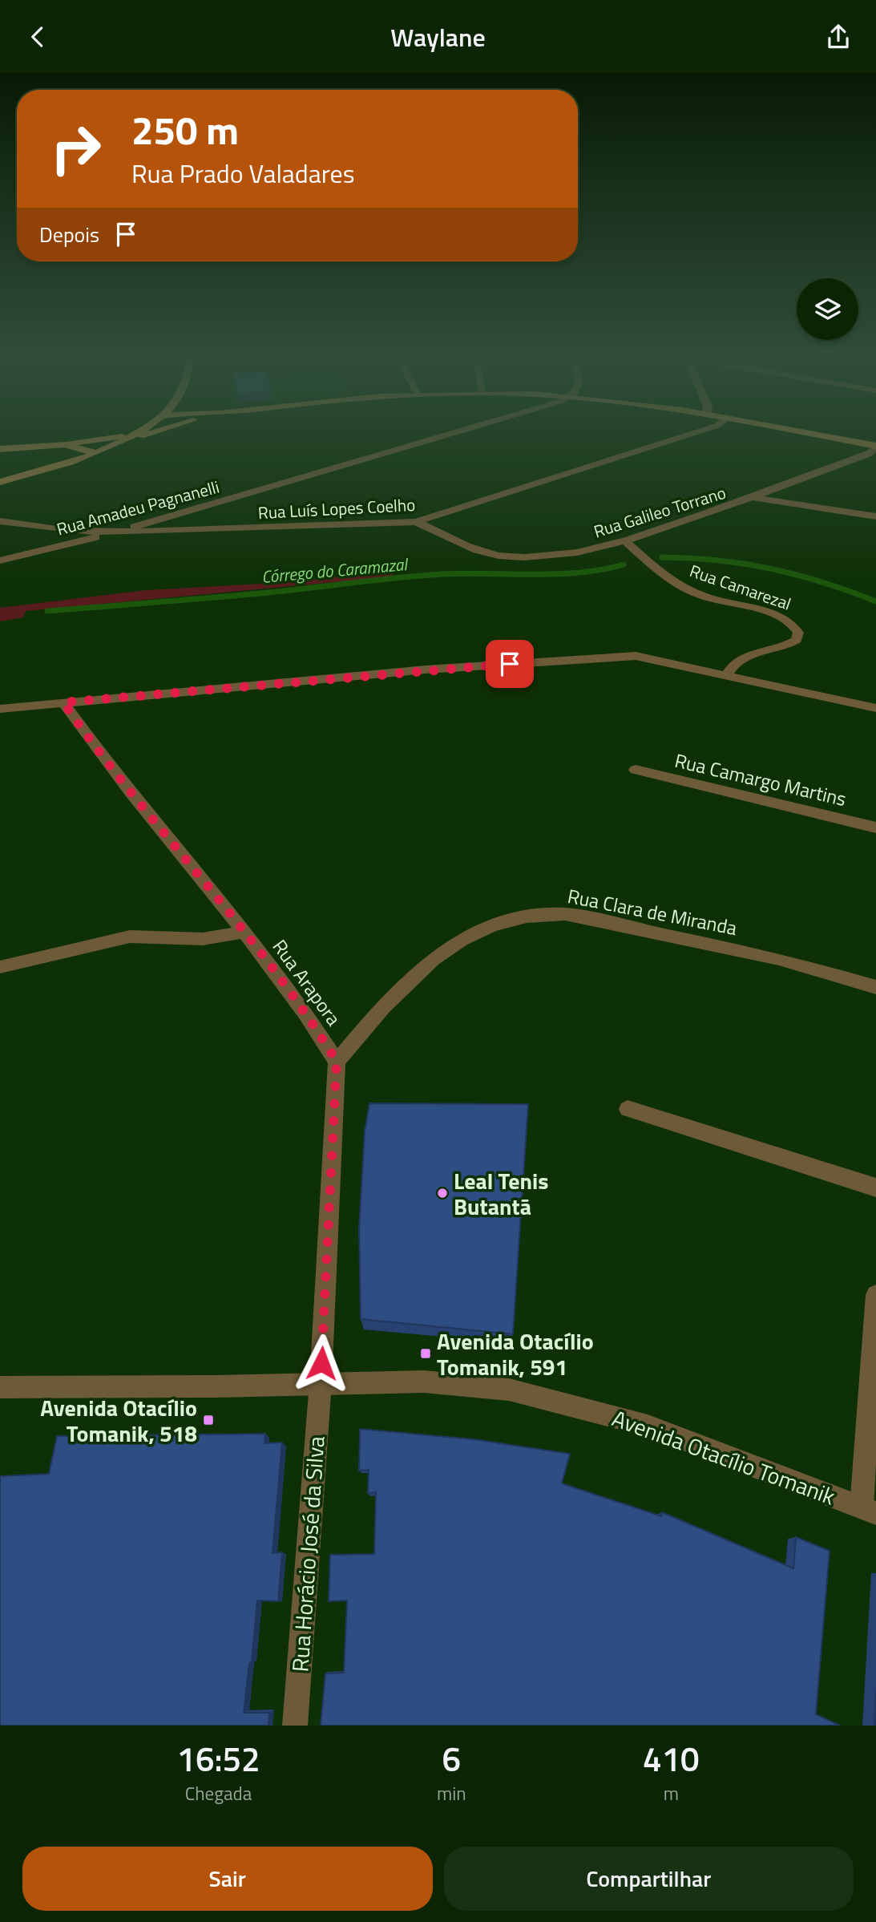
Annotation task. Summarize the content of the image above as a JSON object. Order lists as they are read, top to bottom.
{
  "streets": {
    "street": [
      "Rua Amadeu Pagnanelli",
      "Rua Luís Lopes Coelho",
      "Rua Galileo Torrano",
      "Rua Camarezal",
      "Rua Camargo Martins",
      "Rua Clara de Miranda",
      "Rua Arapora",
      "Avenida Otacílio Tomanik",
      "Rua Horácio José da Silva"
    ]
  },
  "crossings": [
    ["Rua Amadeu Pagnanelli", "Rua Luís Lopes Coelho"],
    ["Rua Luís Lopes Coelho", "Rua Galileo Torrano"],
    ["Rua Galileo Torrano", "Rua Camarezal"],
    ["Rua Clara de Miranda", "Rua Arapora"],
    ["Avenida Otacílio Tomanik", "Rua Horácio José da Silva"]
  ],
  "water": ["Córrego do Caramazal"],
  "places": {
    "other": ["Leal Tenis Butantã"],
    "transit": ["Avenida Otacílio Tomanik, 591", "Avenida Otacílio Tomanik, 518"]
  },
  "page": {
    "header": "Waylane",
    "turn": ["250 m", "Rua Prado Valadares"],
    "then": "Depois",
    "eta": [
      "16:52",
      "Chegada",
      "6",
      "min",
      "410",
      "m"
    ],
    "buttons": ["Sair", "Compartilhar"]
  }
}
